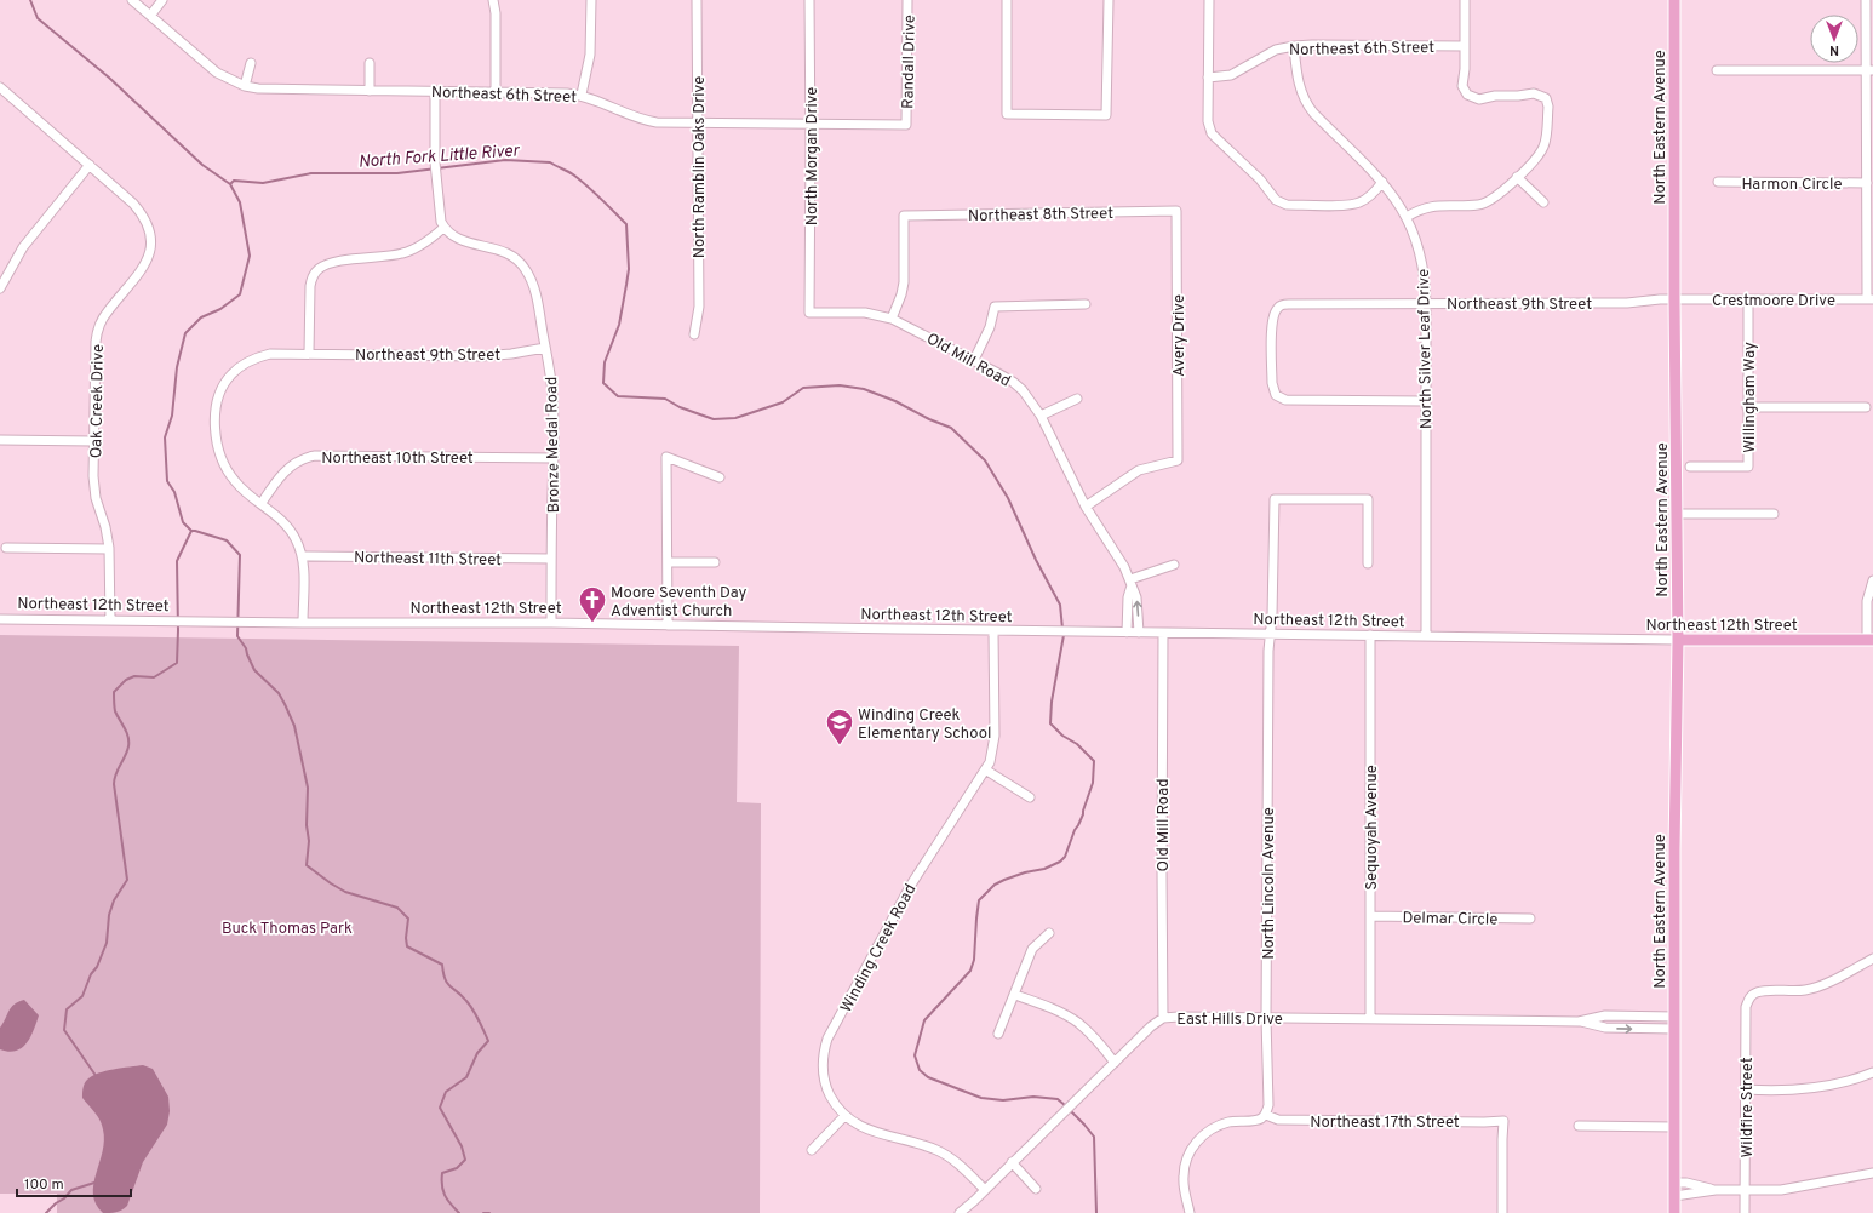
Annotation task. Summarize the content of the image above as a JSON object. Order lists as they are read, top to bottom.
{
  "streets": {
    "main road": ["North Eastern Avenue", "Northeast 12th Street"],
    "street": [
      "Northeast 6th Street",
      "Randall Drive",
      "North Morgan Drive",
      "North Ramblin Oaks Drive",
      "Harmon Circle",
      "Northeast 8th Street",
      "Crestmoore Drive",
      "Northeast 9th Street",
      "Avery Drive",
      "North Silver Leaf Drive",
      "Old Mill Road",
      "Willingham Way",
      "Oak Creek Drive",
      "Bronze Medal Road",
      "Northeast 10th Street",
      "Northeast 11th Street",
      "Sequoyah Avenue",
      "North Lincoln Avenue",
      "Delmar Circle",
      "Winding Creek Road",
      "East Hills Drive",
      "Wildfire Street",
      "Northeast 17th Street"
    ]
  },
  "crossings": [
    ["Northeast 6th Street", "Randall Drive"],
    ["Northeast 6th Street", "North Morgan Drive"],
    ["Northeast 6th Street", "North Ramblin Oaks Drive"],
    ["Northeast 6th Street", "North Silver Leaf Drive"],
    ["North Eastern Avenue", "Crestmoore Drive"],
    ["North Eastern Avenue", "Northeast 9th Street"],
    ["North Eastern Avenue", "Northeast 12th Street"],
    ["North Eastern Avenue", "East Hills Drive"],
    ["North Morgan Drive", "Old Mill Road"],
    ["Northeast 8th Street", "Avery Drive"],
    ["Northeast 8th Street", "Old Mill Road"],
    ["Crestmoore Drive", "Northeast 9th Street"],
    ["Crestmoore Drive", "Willingham Way"],
    ["Northeast 9th Street", "North Silver Leaf Drive"],
    ["Northeast 9th Street", "Bronze Medal Road"],
    ["Northeast 9th Street", "Northeast 10th Street"],
    ["Northeast 9th Street", "Northeast 11th Street"],
    ["Avery Drive", "Old Mill Road"],
    ["North Silver Leaf Drive", "Northeast 12th Street"],
    ["Old Mill Road", "Northeast 12th Street"],
    ["Old Mill Road", "East Hills Drive"],
    ["Oak Creek Drive", "Northeast 12th Street"],
    ["Bronze Medal Road", "Northeast 10th Street"],
    ["Bronze Medal Road", "Northeast 11th Street"],
    ["Bronze Medal Road", "Northeast 12th Street"],
    ["Northeast 12th Street", "Sequoyah Avenue"],
    ["Northeast 12th Street", "North Lincoln Avenue"],
    ["Northeast 12th Street", "Winding Creek Road"],
    ["Sequoyah Avenue", "Delmar Circle"],
    ["Sequoyah Avenue", "East Hills Drive"],
    ["North Lincoln Avenue", "East Hills Drive"],
    ["North Lincoln Avenue", "Northeast 17th Street"]
  ],
  "water": ["North Fork Little River"],
  "parks": ["Buck Thomas Park"],
  "places": {
    "church": ["Moore Seventh Day Adventist Church"],
    "school or university": ["Winding Creek Elementary School"]
  },
  "scale_bar": "100 m",
  "north": "bottom"
}
